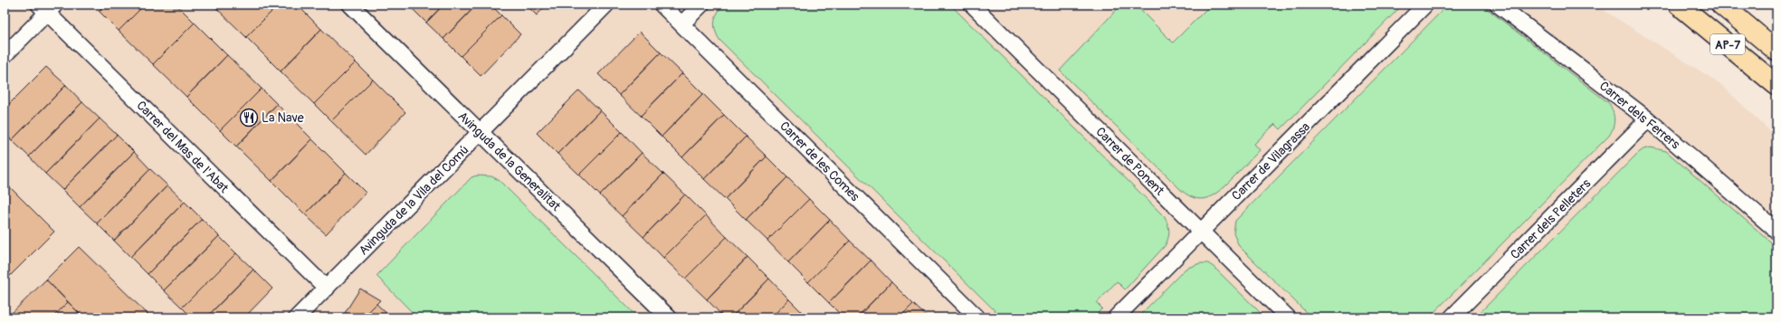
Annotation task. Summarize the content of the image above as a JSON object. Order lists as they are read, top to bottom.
{
  "streets": {
    "highway": ["AP-7"],
    "street": [
      "Carrer dels Ferrers",
      "Carrer del Mas de l'Abat",
      "Avinguda de la Generalitat",
      "Carrer de les Comes",
      "Carrer de Ponent",
      "Carrer de Vilagrassa",
      "Avinguda de la Vila del Comú",
      "Carrer dels Pelleters"
    ]
  },
  "crossings": [
    ["Carrer dels Ferrers", "Carrer dels Pelleters"],
    ["Carrer del Mas de l'Abat", "Avinguda de la Vila del Comú"],
    ["Avinguda de la Generalitat", "Avinguda de la Vila del Comú"],
    ["Carrer de Ponent", "Carrer de Vilagrassa"]
  ],
  "places": {
    "restaurant": ["La Nave"]
  }
}
